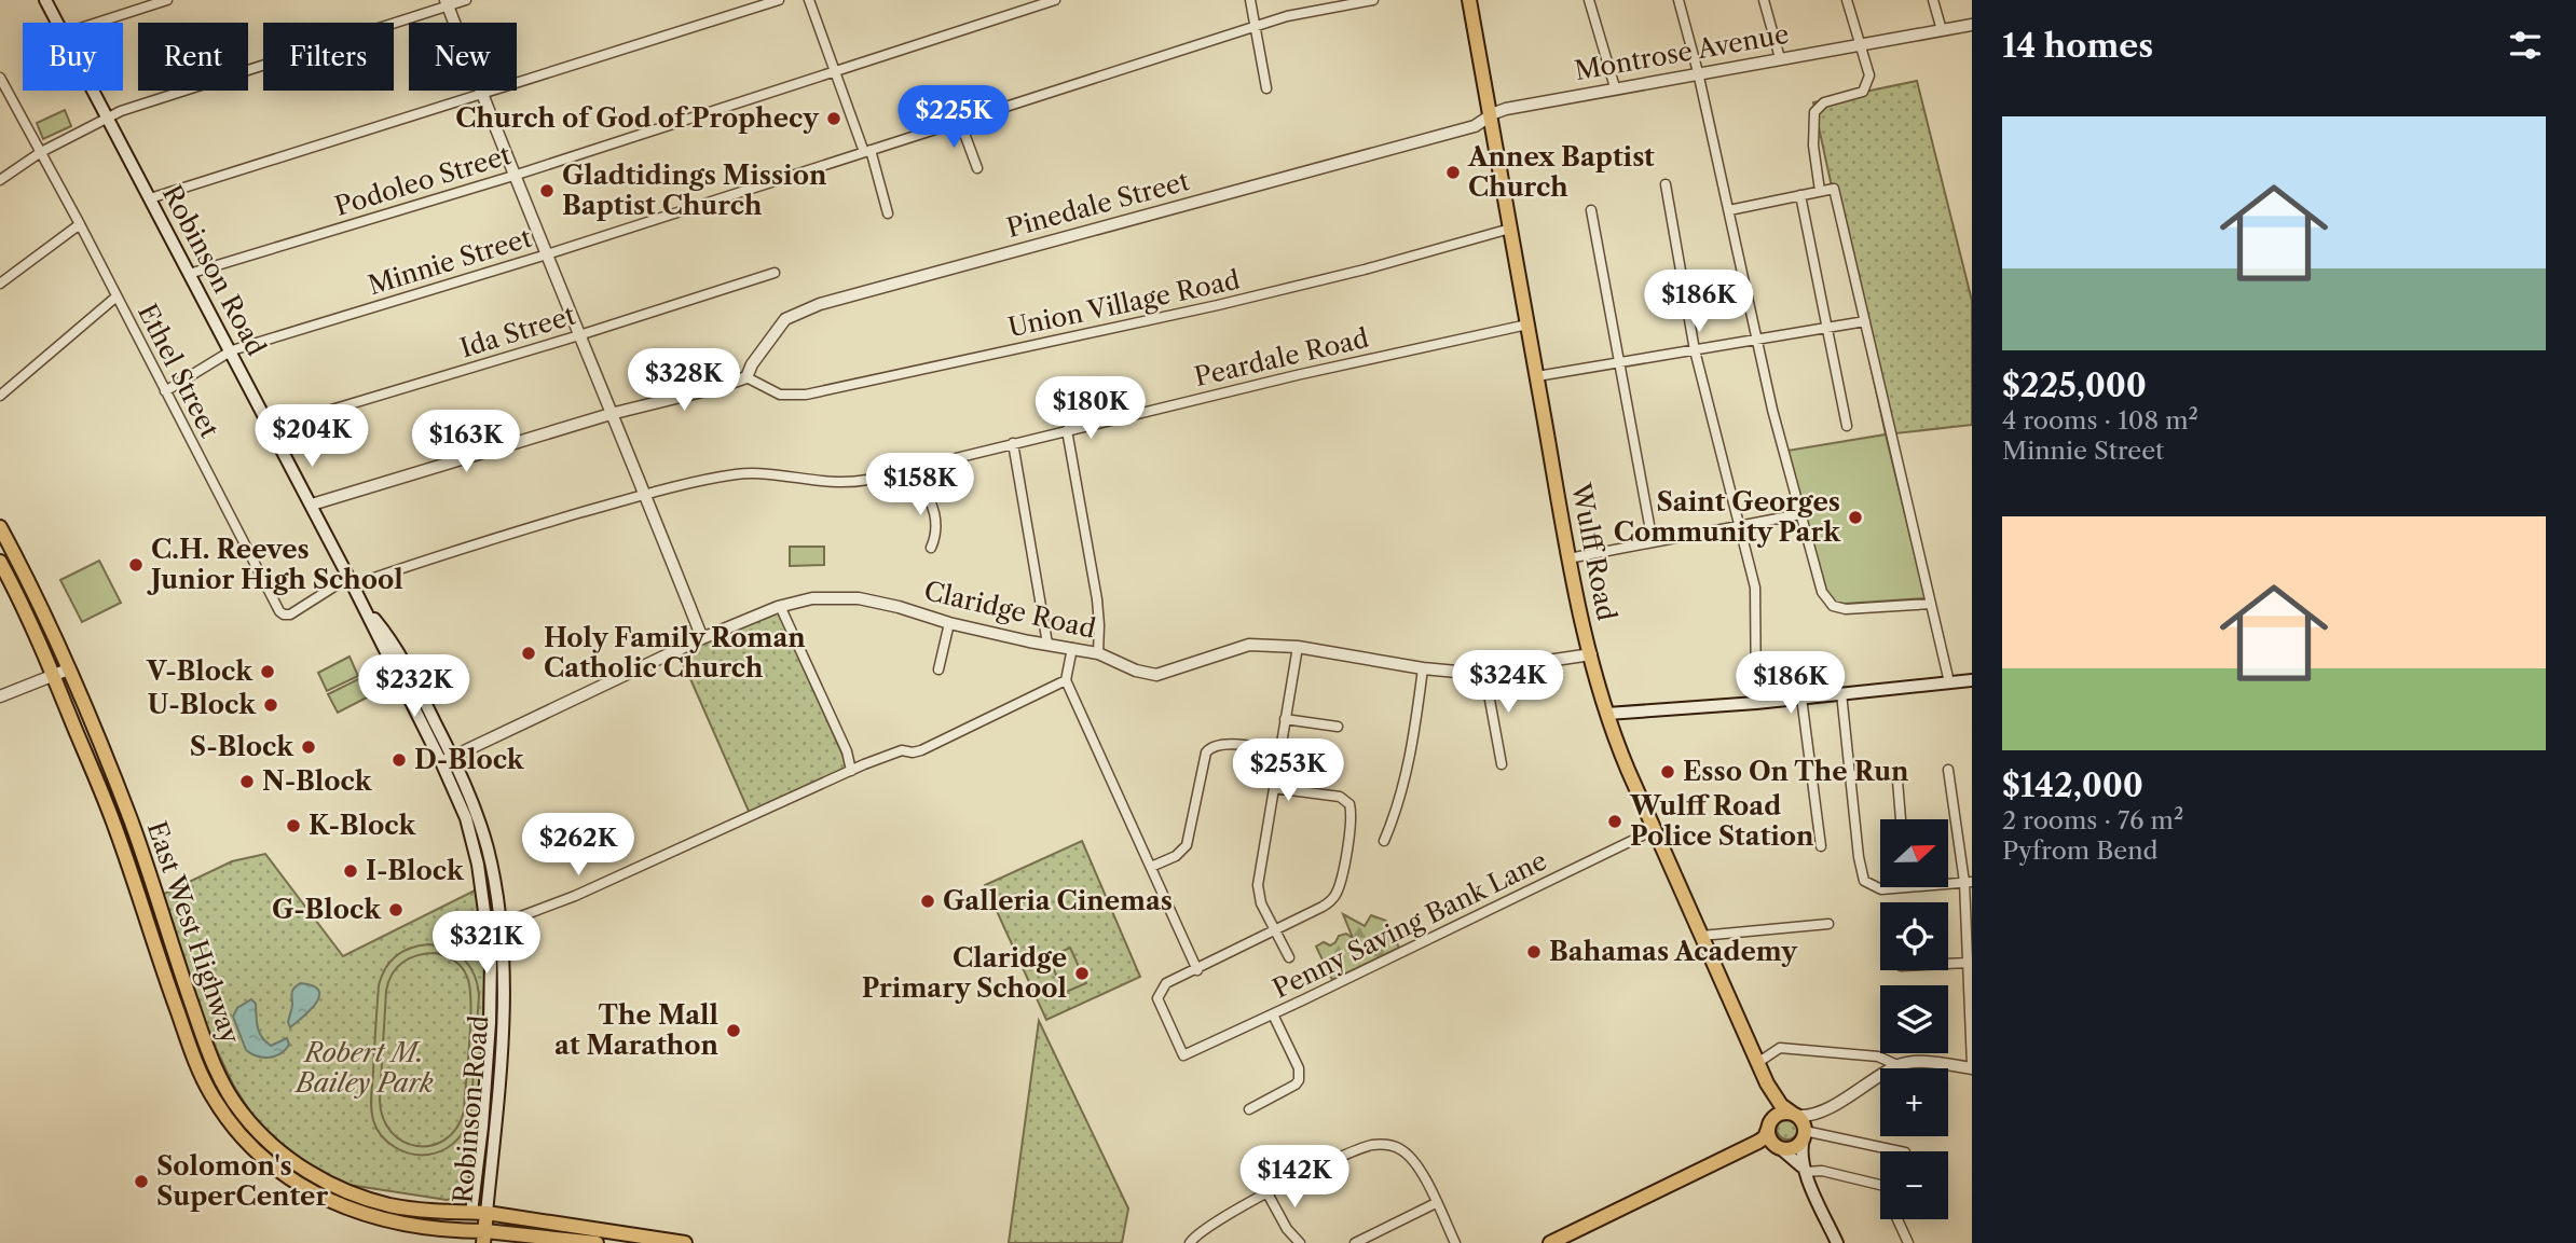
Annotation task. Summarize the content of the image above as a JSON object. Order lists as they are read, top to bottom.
{
  "streets": {
    "main road": ["Robinson Road", "Wulff Road", "East West Highway"],
    "street": [
      "Montrose Avenue",
      "Podoleo Street",
      "Pinedale Street",
      "Minnie Street",
      "Union Village Road",
      "Ida Street",
      "Peardale Road",
      "Ethel Street",
      "Claridge Road",
      "Penny Saving Bank Lane"
    ]
  },
  "crossings": [
    ["Montrose Avenue", "Pinedale Street"],
    ["Montrose Avenue", "Wulff Road"],
    ["Podoleo Street", "Robinson Road"],
    ["Pinedale Street", "Union Village Road"],
    ["Pinedale Street", "Wulff Road"],
    ["Minnie Street", "Robinson Road"],
    ["Minnie Street", "Ethel Street"],
    ["Robinson Road", "Ida Street"],
    ["Robinson Road", "Peardale Road"],
    ["Robinson Road", "Ethel Street"],
    ["Robinson Road", "Claridge Road"],
    ["Robinson Road", "East West Highway"],
    ["Union Village Road", "Wulff Road"],
    ["Peardale Road", "Ethel Street"],
    ["Peardale Road", "Wulff Road"],
    ["Wulff Road", "Claridge Road"],
    ["Wulff Road", "Penny Saving Bank Lane"]
  ],
  "parks": ["Robert M. Bailey Park"],
  "places": [
    "Church of God of Prophecy",
    "Annex Baptist Church",
    "Gladtidings Mission Baptist Church",
    "Saint Georges Community Park",
    "C.H. Reeves Junior High School",
    "Holy Family Roman Catholic Church",
    "V-Block",
    "U-Block",
    "S-Block",
    "D-Block",
    "Esso On The Run",
    "N-Block",
    "Wulff Road Police Station",
    "K-Block",
    "I-Block",
    "Galleria Cinemas",
    "G-Block",
    "Bahamas Academy",
    "Claridge Primary School",
    "The Mall at Marathon",
    "Solomon's SuperCenter"
  ],
  "north": "right",
  "page": {
    "heading": "14 homes",
    "chip": [
      "Buy",
      "Rent",
      "Filters",
      "New"
    ],
    "price": [
      "$225K",
      "$186K",
      "$328K",
      "$180K",
      "$204K",
      "$163K",
      "$158K",
      "$324K",
      "$186K",
      "$232K",
      "$253K",
      "$262K",
      "$321K",
      "$142K"
    ],
    "list": [
      {
        "name": "$225,000",
        "note": "4 rooms · 108 m² · Minnie Street"
      },
      {
        "name": "$142,000",
        "note": "2 rooms · 76 m² · Pyfrom Bend"
      }
    ],
    "map_buttons": ["+", "−"]
  }
}
